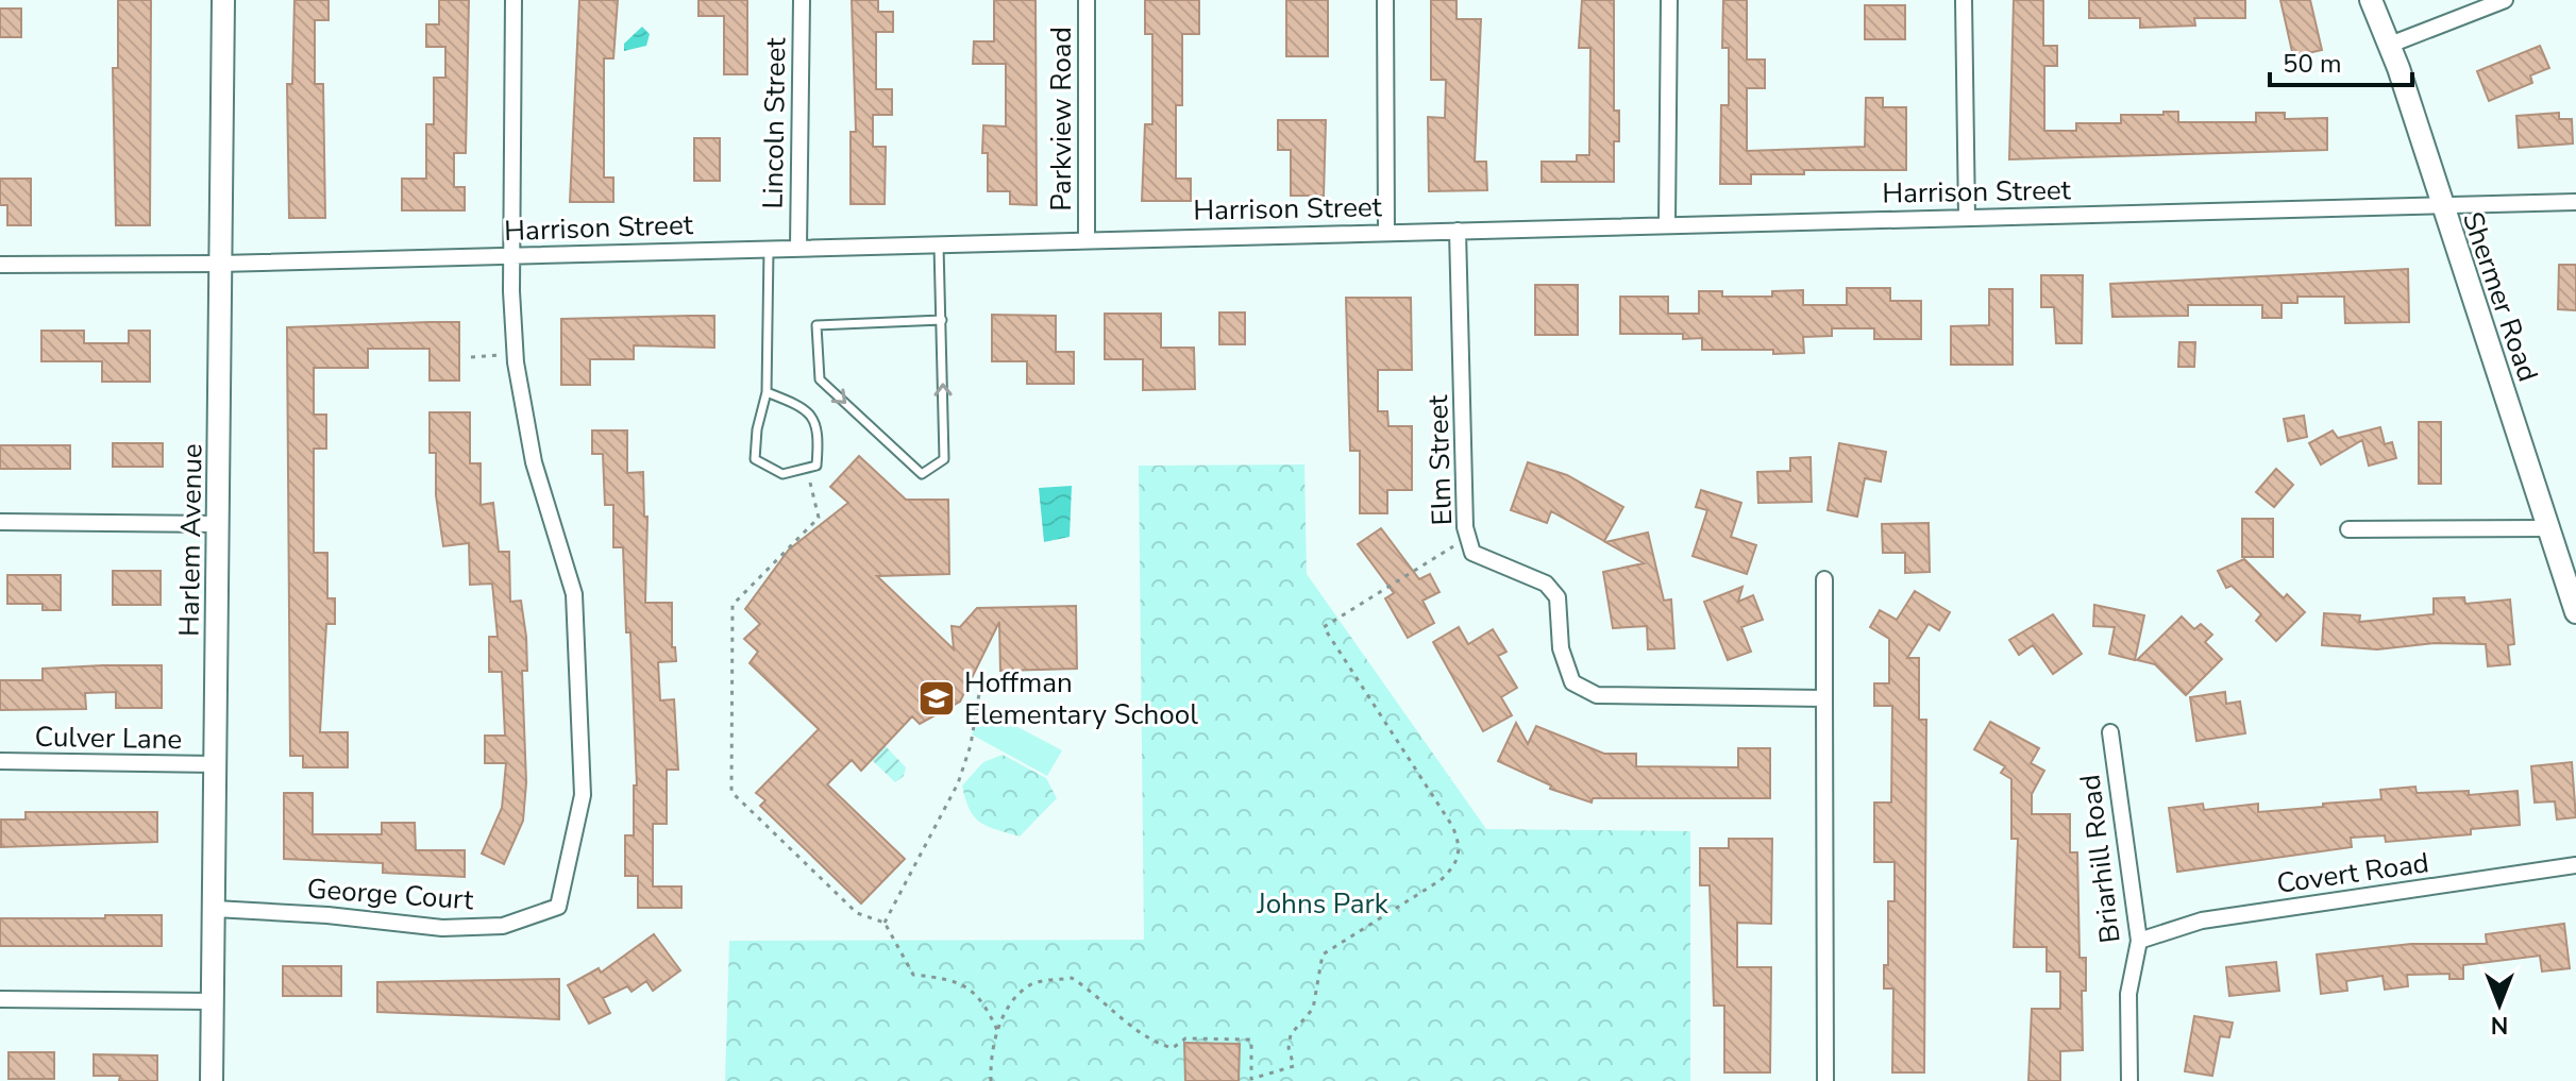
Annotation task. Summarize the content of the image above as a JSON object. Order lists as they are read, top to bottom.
{
  "streets": {
    "main road": ["Shermer Road", "Harlem Avenue"],
    "street": [
      "Parkview Road",
      "Lincoln Street",
      "Harrison Street",
      "Elm Street",
      "Culver Lane",
      "Briarhill Road",
      "Covert Road",
      "George Court"
    ]
  },
  "crossings": [
    ["Parkview Road", "Harrison Street"],
    ["Lincoln Street", "Harrison Street"],
    ["Harrison Street", "Shermer Road"],
    ["Harrison Street", "Elm Street"],
    ["Harrison Street", "Harlem Avenue"],
    ["Harlem Avenue", "Culver Lane"],
    ["Harlem Avenue", "George Court"],
    ["Briarhill Road", "Covert Road"]
  ],
  "parks": ["Johns Park"],
  "places": {
    "school or university": ["Hoffman Elementary School"]
  },
  "scale_bar": "50 m",
  "north": "bottom"
}
